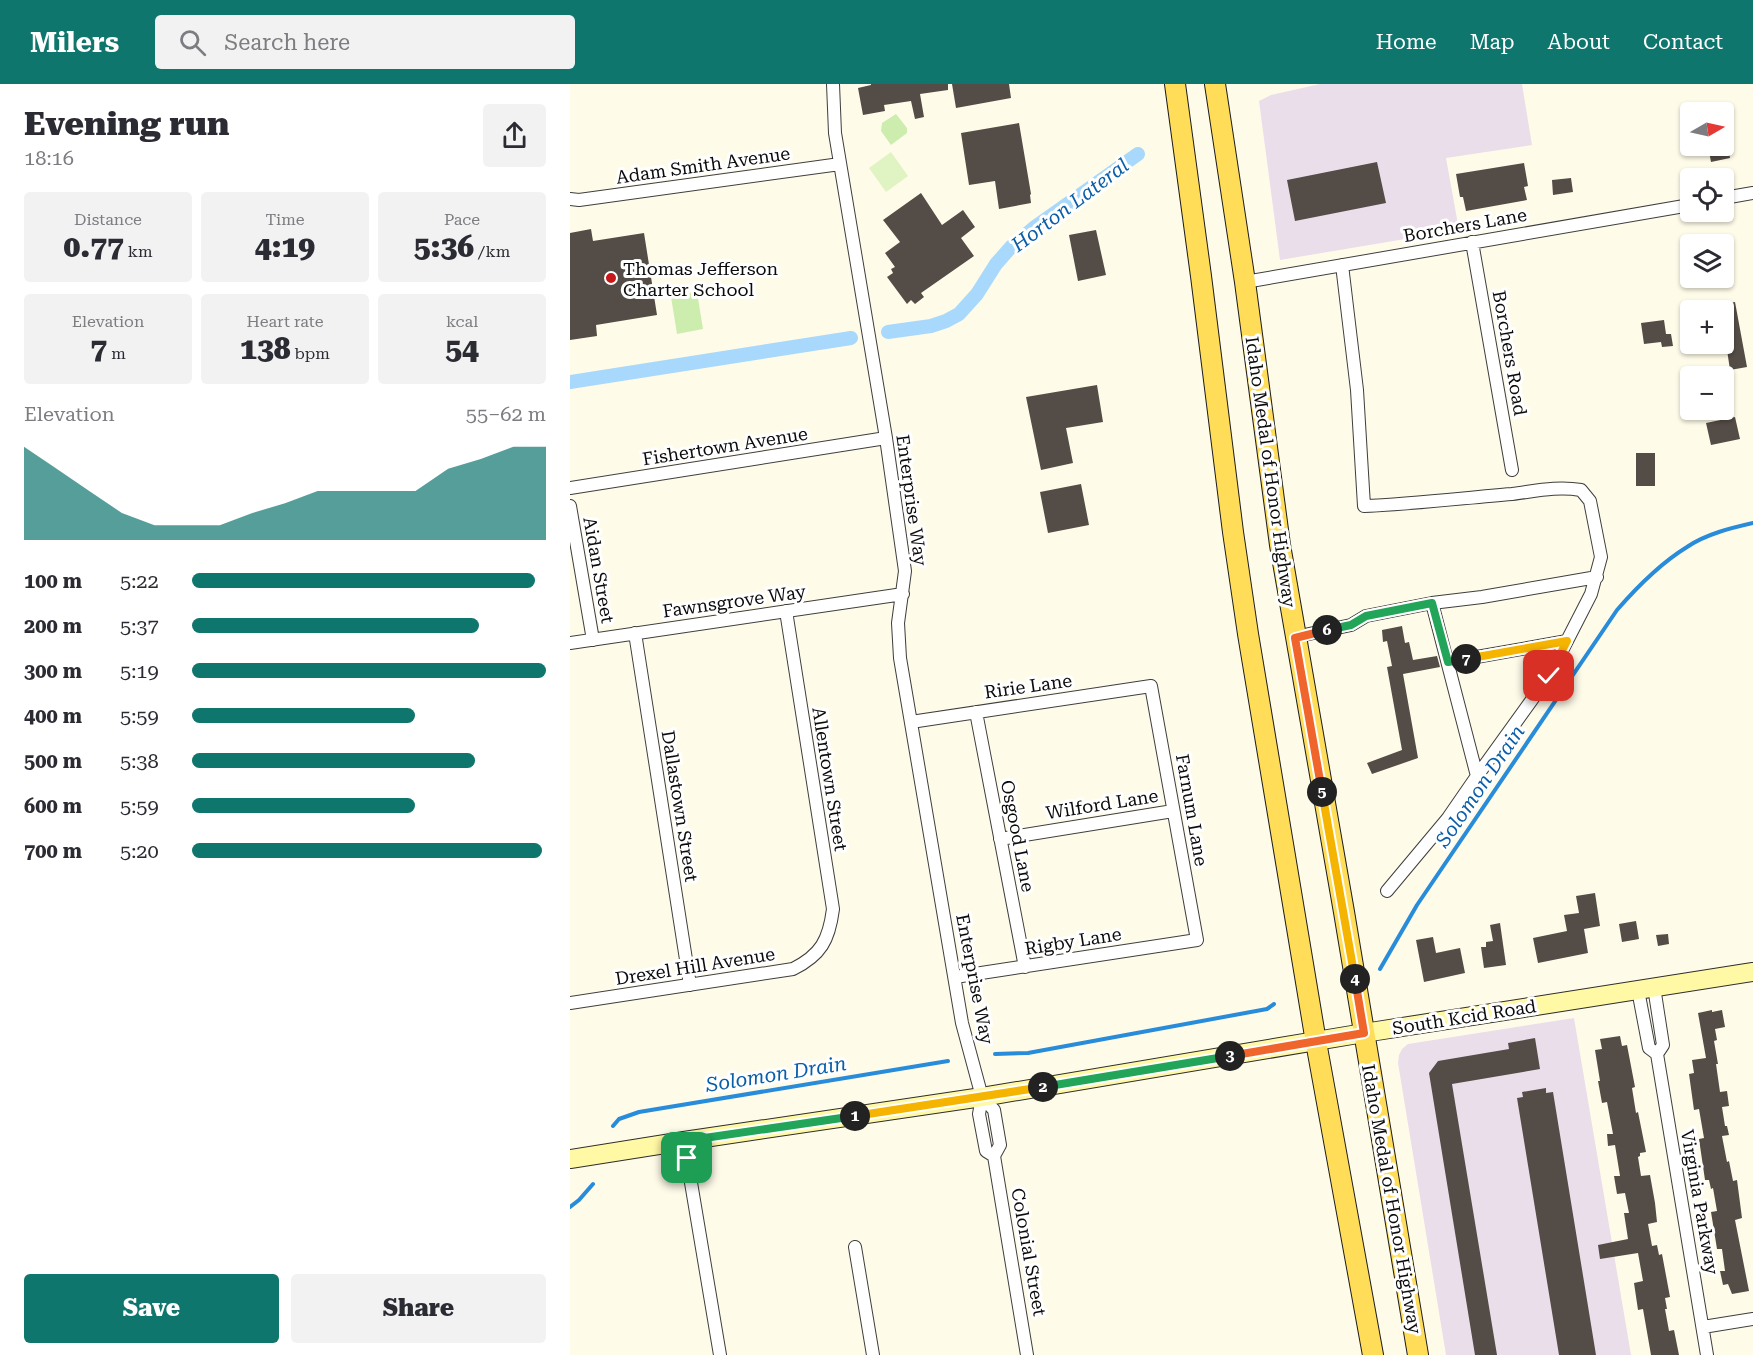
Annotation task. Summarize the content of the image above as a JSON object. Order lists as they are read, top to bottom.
{
  "streets": {
    "main road": ["Idaho Medal of Honor Highway"],
    "street": [
      "Adam Smith Avenue",
      "Borchers Lane",
      "Borchers Road",
      "Fishertown Avenue",
      "Enterprise Way",
      "Aidan Street",
      "Fawnsgrove Way",
      "Ririe Lane",
      "Allentown Street",
      "Wilford Lane",
      "Dallastown Street",
      "Farnum Lane",
      "Osgood Lane",
      "Rigby Lane",
      "Drexel Hill Avenue",
      "South Kcid Road",
      "Virginia Parkway",
      "Colonial Street"
    ]
  },
  "crossings": [
    ["Adam Smith Avenue", "Enterprise Way"],
    ["Borchers Lane", "Borchers Road"],
    ["Borchers Lane", "Idaho Medal of Honor Highway"],
    ["Fishertown Avenue", "Enterprise Way"],
    ["Idaho Medal of Honor Highway", "South Kcid Road"],
    ["Enterprise Way", "Fawnsgrove Way"],
    ["Enterprise Way", "Ririe Lane"],
    ["Enterprise Way", "Rigby Lane"],
    ["Enterprise Way", "South Kcid Road"],
    ["Enterprise Way", "Colonial Street"],
    ["Aidan Street", "Fawnsgrove Way"],
    ["Fawnsgrove Way", "Allentown Street"],
    ["Fawnsgrove Way", "Dallastown Street"],
    ["Ririe Lane", "Farnum Lane"],
    ["Ririe Lane", "Osgood Lane"],
    ["Allentown Street", "Drexel Hill Avenue"],
    ["Wilford Lane", "Farnum Lane"],
    ["Wilford Lane", "Osgood Lane"],
    ["Dallastown Street", "Drexel Hill Avenue"],
    ["Farnum Lane", "Rigby Lane"],
    ["Osgood Lane", "Rigby Lane"],
    ["South Kcid Road", "Virginia Parkway"],
    ["South Kcid Road", "Colonial Street"]
  ],
  "water": ["Horton Lateral", "Solomon Drain"],
  "places": ["Thomas Jefferson Charter School"],
  "north": "right",
  "page": {
    "header": "Milers",
    "search": "Search here",
    "nav": [
      "Home",
      "Map",
      "About",
      "Contact"
    ],
    "heading": ["Evening run", "18:16"],
    "map_buttons": ["+", "−"],
    "stats": [
      ["Distance", "0.77 km"],
      ["Time", "4:19"],
      ["Pace", "5:36 /km"],
      ["Elevation", "7 m"],
      ["Heart rate", "138 bpm"],
      ["kcal", "54"]
    ],
    "chart": ["Elevation", "55–62 m"],
    "list": [
      {
        "name": "100 m",
        "note": "5:22"
      },
      {
        "name": "200 m",
        "note": "5:37"
      },
      {
        "name": "300 m",
        "note": "5:19"
      },
      {
        "name": "400 m",
        "note": "5:59"
      },
      {
        "name": "500 m",
        "note": "5:38"
      },
      {
        "name": "600 m",
        "note": "5:59"
      },
      {
        "name": "700 m",
        "note": "5:20"
      }
    ],
    "pins": [
      "6",
      "7",
      "5",
      "4",
      "3",
      "2",
      "1"
    ],
    "buttons": ["Save", "Share"]
  }
}
